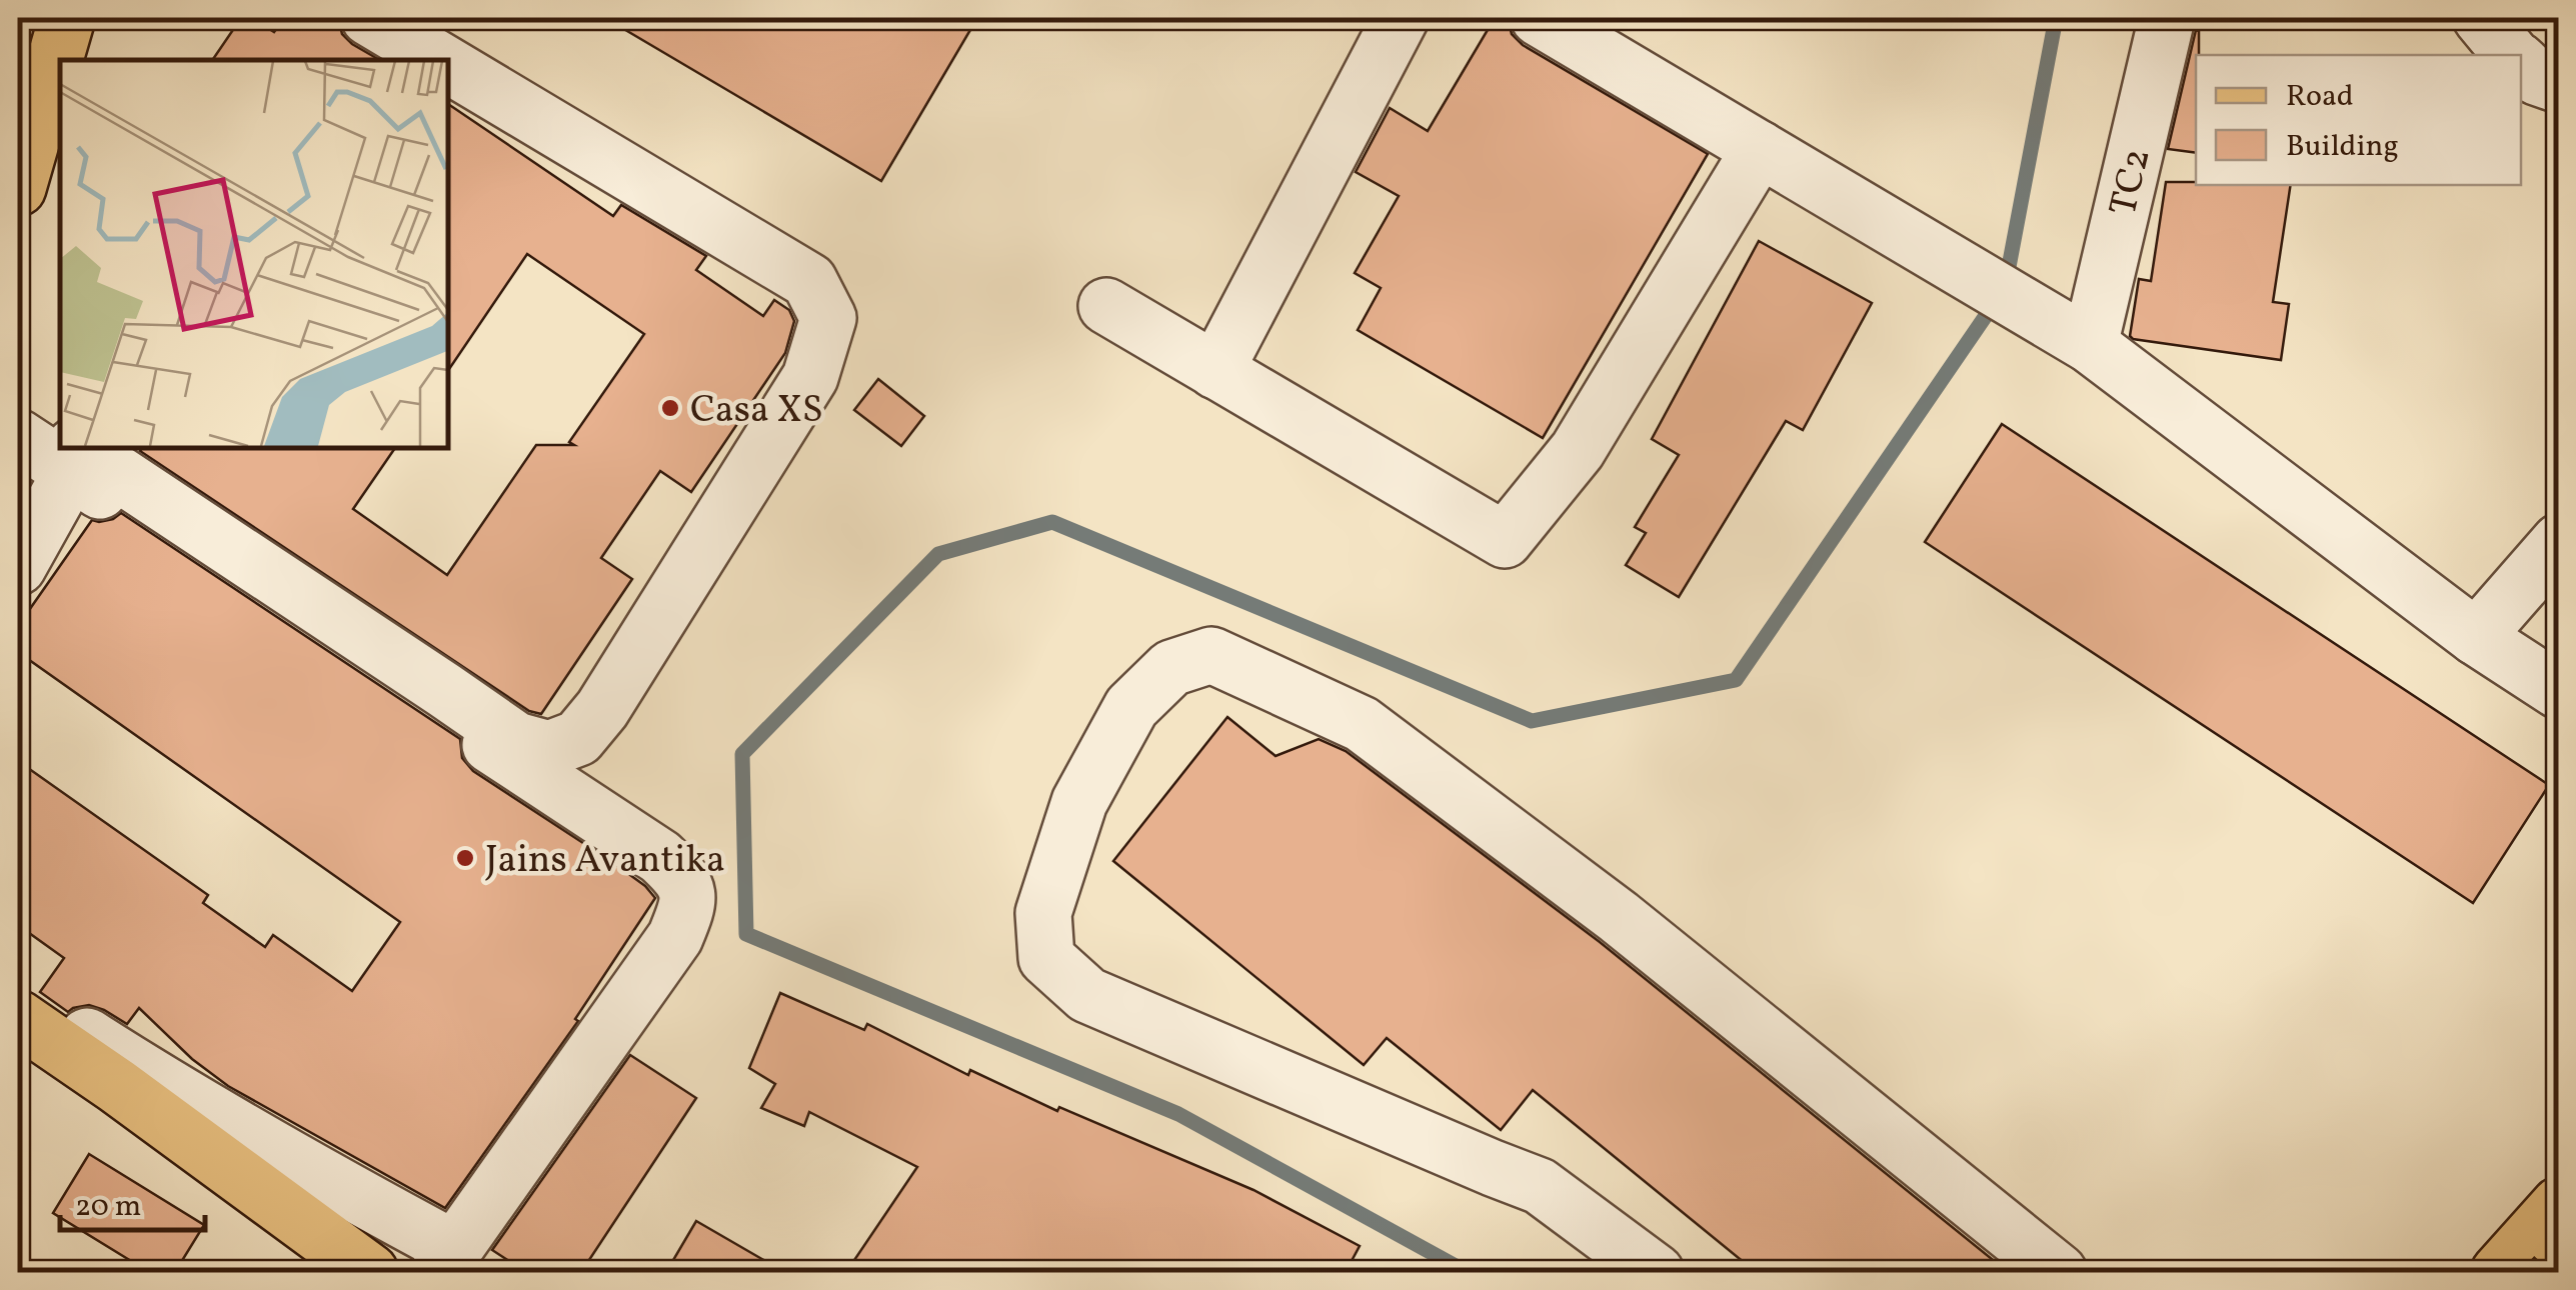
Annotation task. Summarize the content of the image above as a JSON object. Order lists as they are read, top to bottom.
{
  "streets": {
    "street": ["TC2"]
  },
  "places": ["Casa XS", "Jains Avantika"],
  "legend": ["Road", "Building"],
  "scale_bar": "20 m"
}
